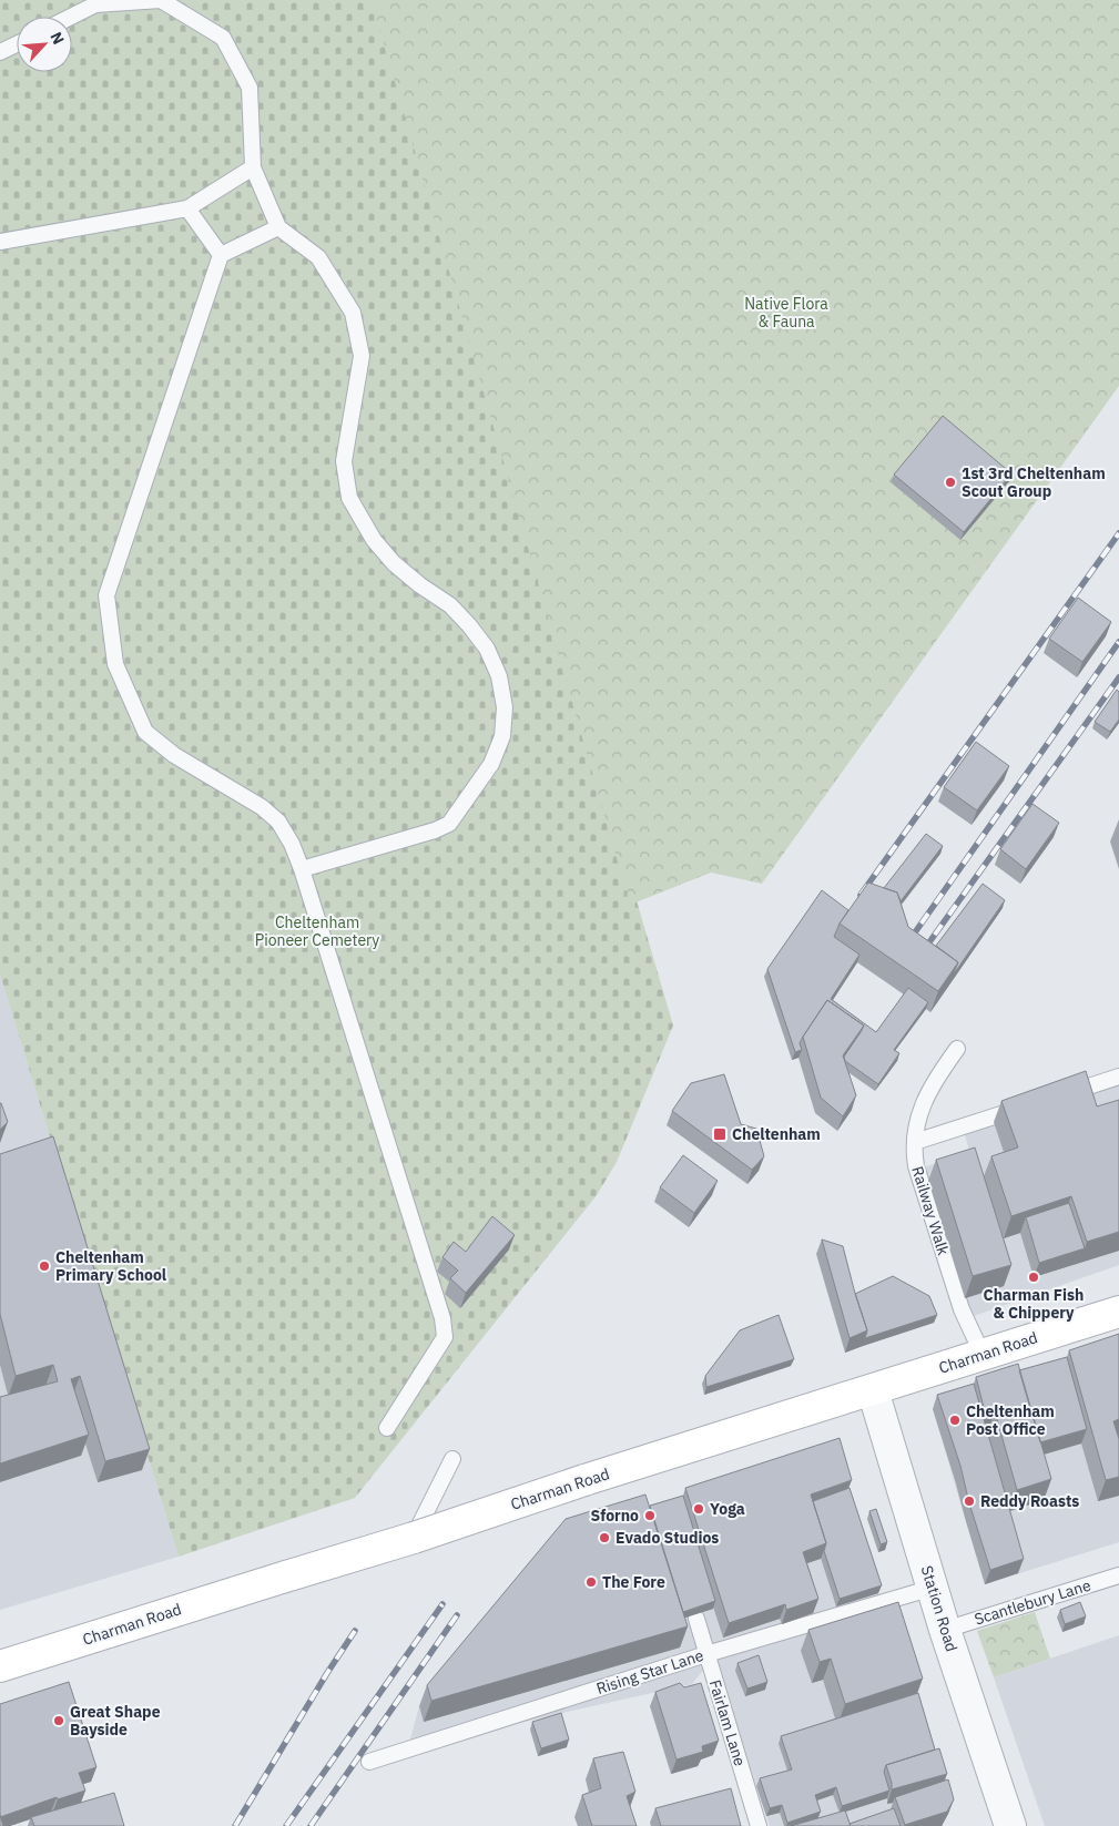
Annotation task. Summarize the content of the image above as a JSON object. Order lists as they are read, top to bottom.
{
  "streets": {
    "main road": ["Charman Road"],
    "street": ["Station Road"],
    "lane": [
      "Railway Walk",
      "Scantlebury Lane",
      "Rising Star Lane",
      "Fairlam Lane"
    ]
  },
  "crossings": [
    ["Railway Walk", "Charman Road"],
    ["Charman Road", "Station Road"],
    ["Scantlebury Lane", "Station Road"],
    ["Station Road", "Rising Star Lane"],
    ["Rising Star Lane", "Fairlam Lane"]
  ],
  "parks": ["Native Flora & Fauna", "Cheltenham Pioneer Cemetery"],
  "places": {
    "other": [
      "1st 3rd Cheltenham Scout Group",
      "Cheltenham Primary School",
      "Charman Fish & Chippery",
      "Cheltenham Post Office",
      "Reddy Roasts",
      "Yoga",
      "Sforno",
      "Evado Studios",
      "The Fore",
      "Great Shape Bayside"
    ],
    "transit": ["Cheltenham"]
  },
  "north": "top right"
}
